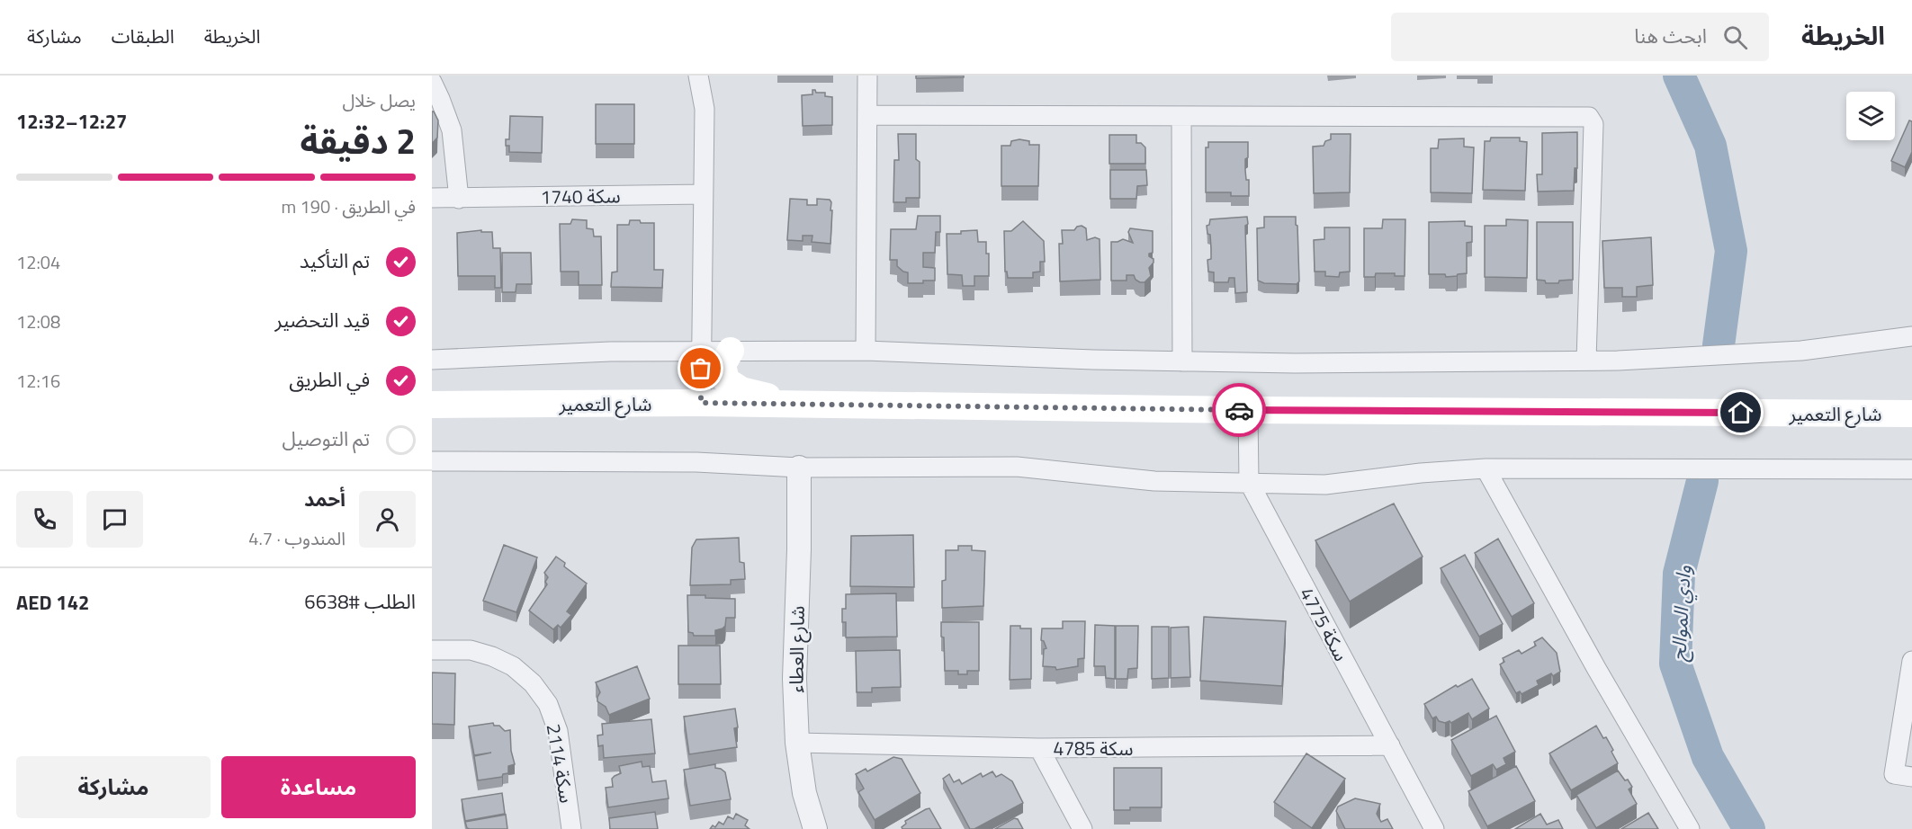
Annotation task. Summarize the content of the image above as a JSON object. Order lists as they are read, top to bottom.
{
  "streets": {
    "main road": ["شارع التعمير"],
    "street": [
      "سكة 1740",
      "سكة 4775",
      "شارع العطاء",
      "سكة 4785",
      "سكة 2114"
    ]
  },
  "crossings": [
    ["شارع التعمير", "سكة 4775"],
    ["سكة 4775", "سكة 4785"],
    ["شارع العطاء", "سكة 4785"]
  ],
  "water": ["وادي الموالح"],
  "page": {
    "header": "الخريطة",
    "search": "ابحث هنا",
    "nav": ["الخريطة", "الطبقات", "مشاركة"],
    "heading": ["2 دقيقة", "يصل خلال", "12:27–12:32"],
    "panel": [
      "أحمد",
      "المندوب · 4.7",
      "الطلب #6638",
      "AED 142"
    ],
    "bar": "في الطريق · 190 m",
    "list": [
      ["تم التأكيد", "12:04"],
      ["قيد التحضير", "12:08"],
      ["في الطريق", "12:16"],
      "تم التوصيل"
    ],
    "buttons": ["مساعدة", "مشاركة"]
  }
}
